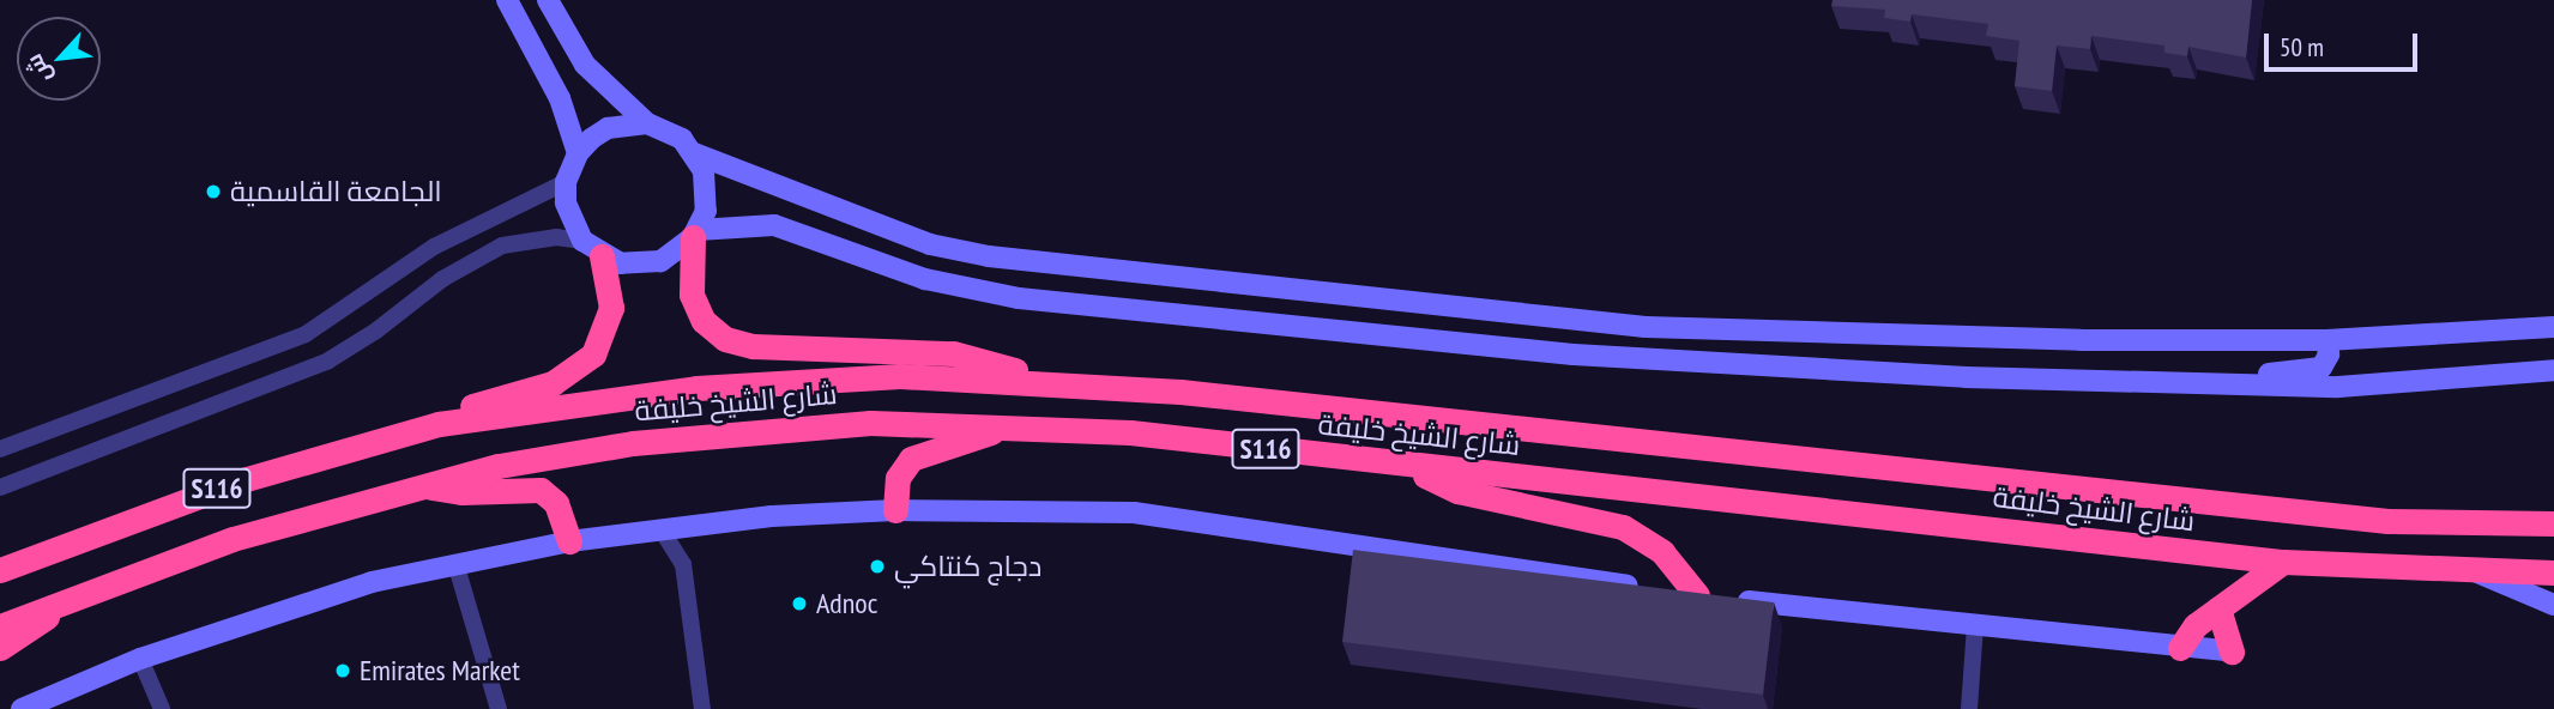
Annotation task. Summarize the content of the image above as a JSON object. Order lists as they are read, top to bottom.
{
  "streets": {
    "highway": ["شارع الشيخ خليفة", "S116"]
  },
  "places": [
    "الجامعة القاسمية",
    "دجاج كنتاكي",
    "Adnoc",
    "Emirates Market"
  ],
  "scale_bar": "50 m",
  "north": "bottom left"
}
